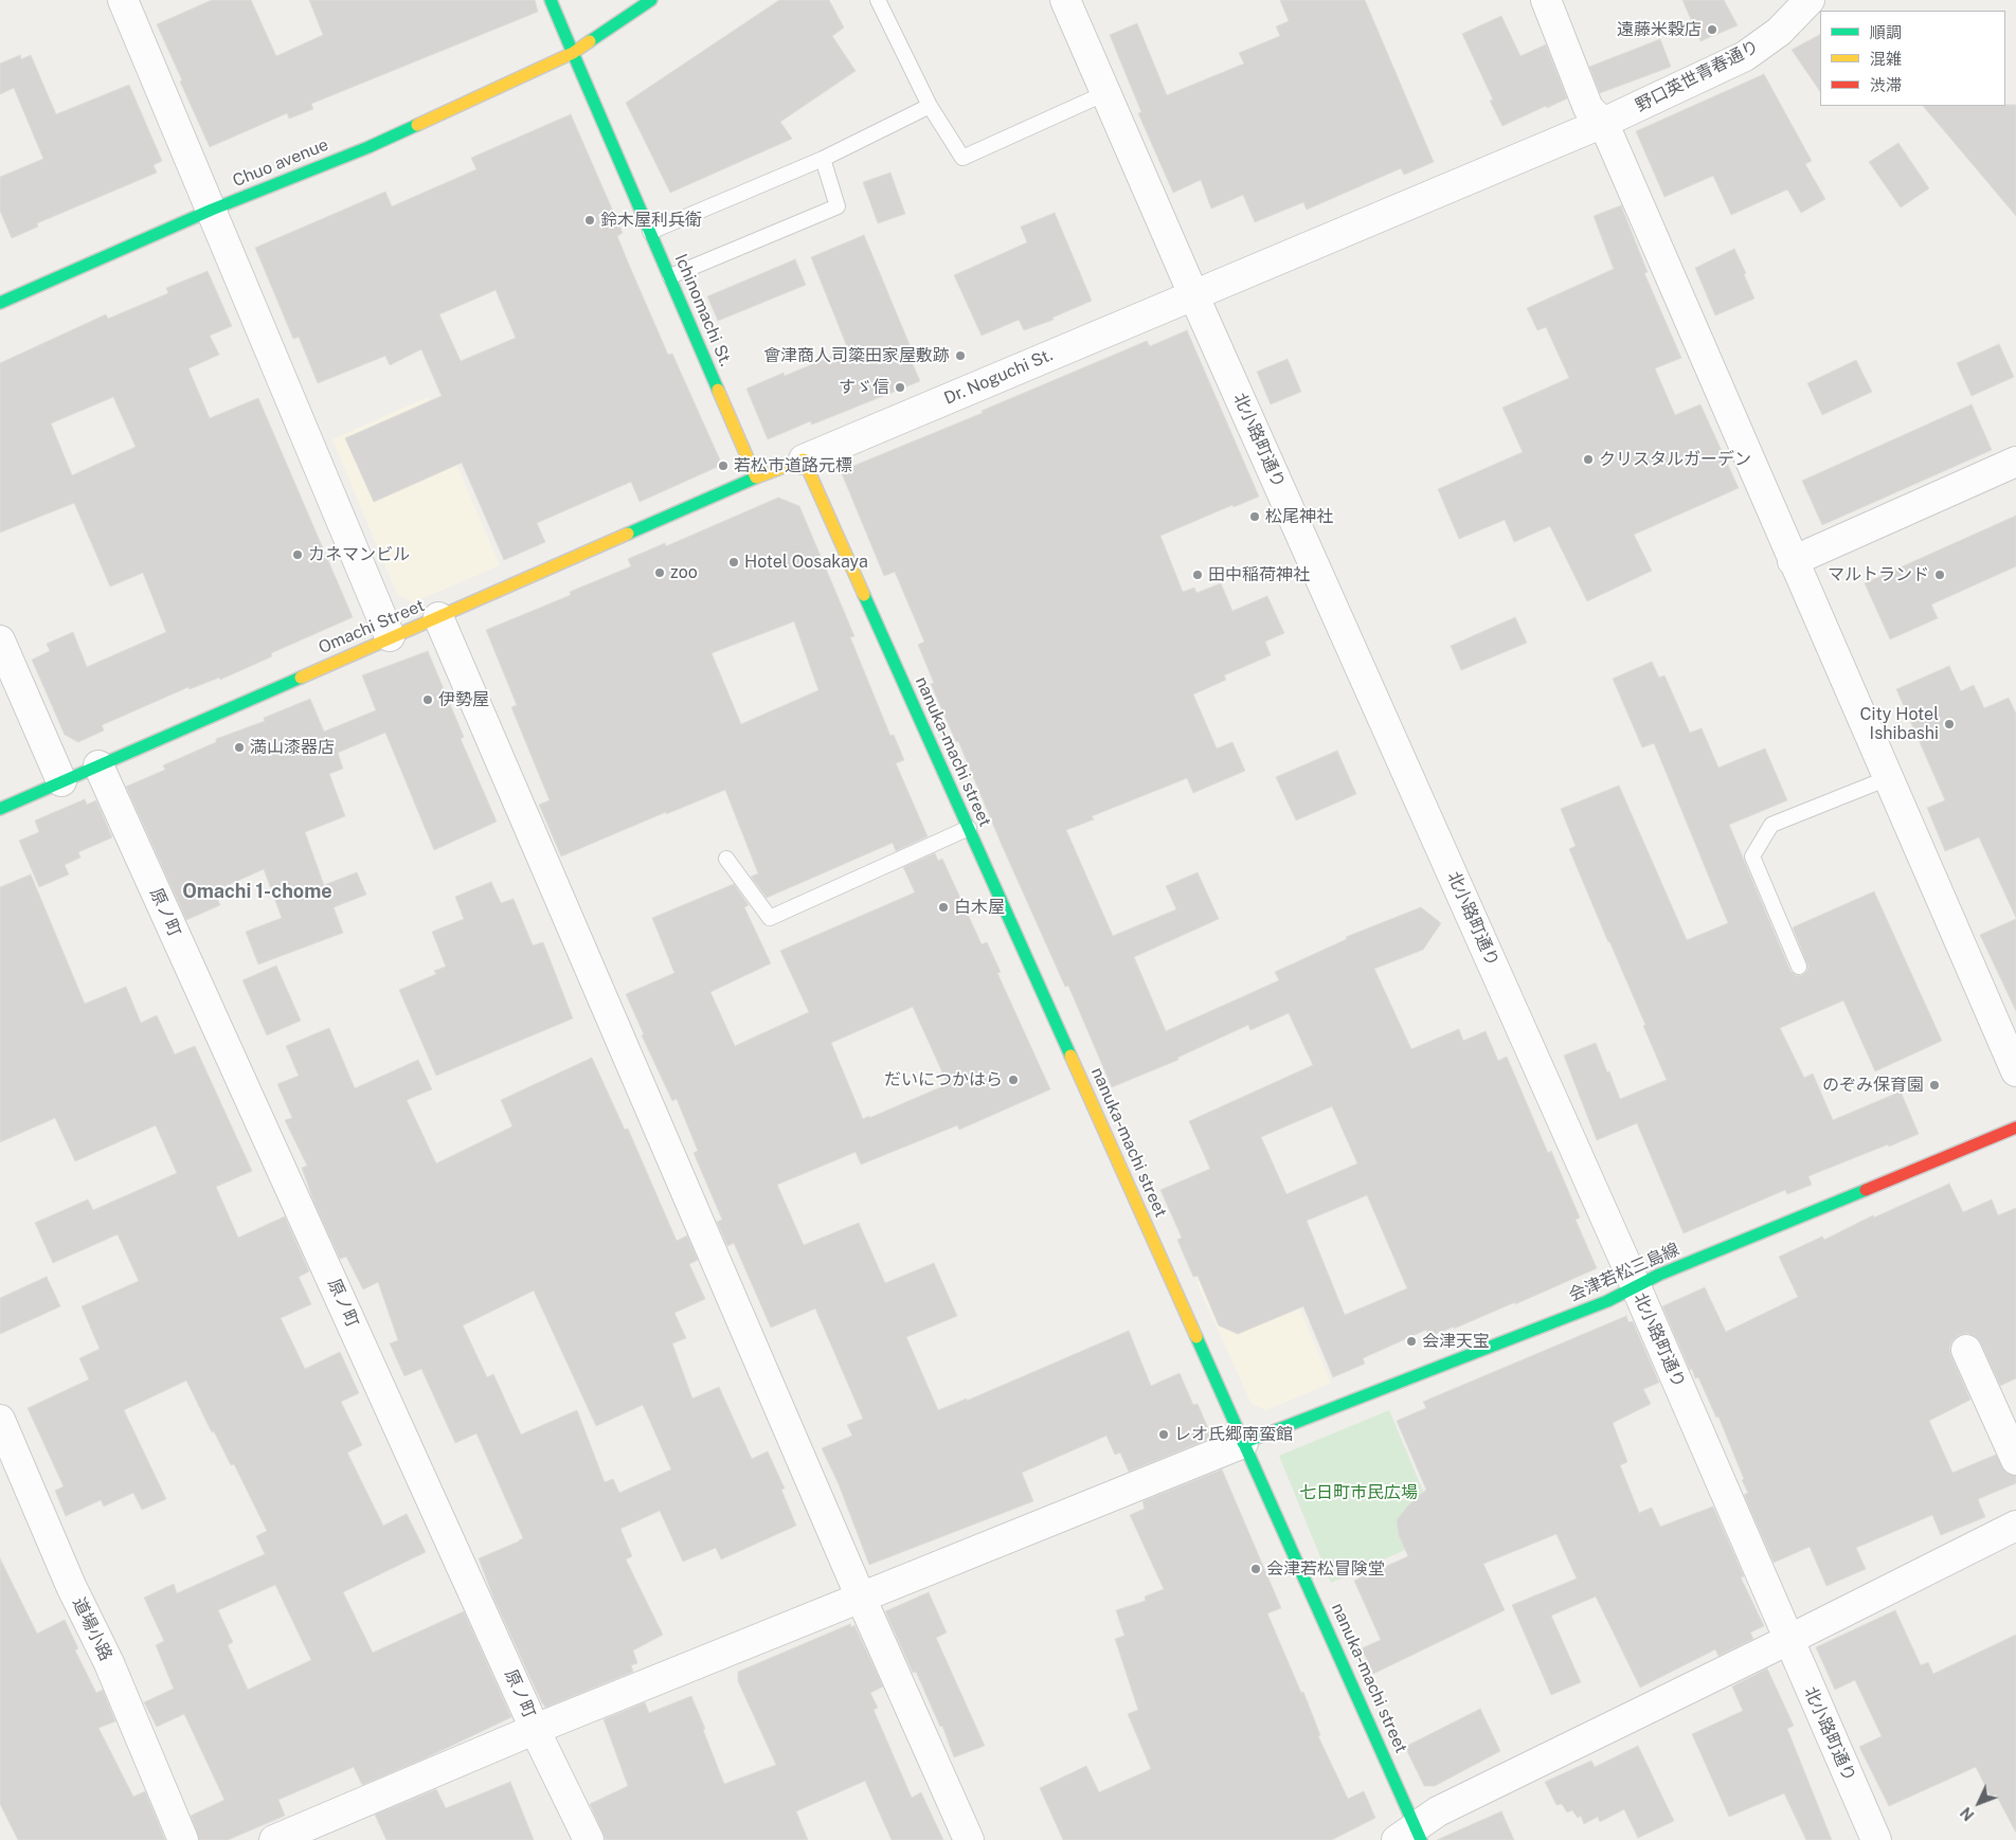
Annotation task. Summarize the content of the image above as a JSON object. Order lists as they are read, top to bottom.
{
  "streets": {
    "main road": [
      "Chuo avenue",
      "Ichinomachi St.",
      "Omachi Street",
      "nanuka-machi street",
      "会津若松三島線"
    ],
    "street": [
      "野口英世青春通り",
      "Dr. Noguchi St.",
      "北小路町通り",
      "原ノ町",
      "道場小路"
    ]
  },
  "crossings": [
    ["野口英世青春通り", "Dr. Noguchi St."],
    ["野口英世青春通り", "北小路町通り"],
    ["Chuo avenue", "Ichinomachi St."],
    ["Ichinomachi St.", "Omachi Street"],
    ["Dr. Noguchi St.", "北小路町通り"],
    ["Dr. Noguchi St.", "nanuka-machi street"],
    ["北小路町通り", "会津若松三島線"],
    ["Omachi Street", "原ノ町"],
    ["nanuka-machi street", "会津若松三島線"]
  ],
  "districts": ["Omachi 1-chome"],
  "parks": ["七日町市民広場"],
  "places": [
    "遠藤米穀店",
    "鈴木屋利兵衛",
    "會津商人司簗田家屋敷跡",
    "すゞ信",
    "クリスタルガーデン",
    "若松市道路元標",
    "松尾神社",
    "カネマンビル",
    "Hotel Oosakaya",
    "zoo",
    "田中稲荷神社",
    "マルトランド",
    "伊勢屋",
    "City Hotel Ishibashi",
    "満山漆器店",
    "白木屋",
    "だいにつかはら",
    "のぞみ保育園",
    "会津天宝",
    "レオ氏郷南蛮館",
    "会津若松冒険堂"
  ],
  "legend": ["順調", "混雑", "渋滞"],
  "north": "bottom left"
}
